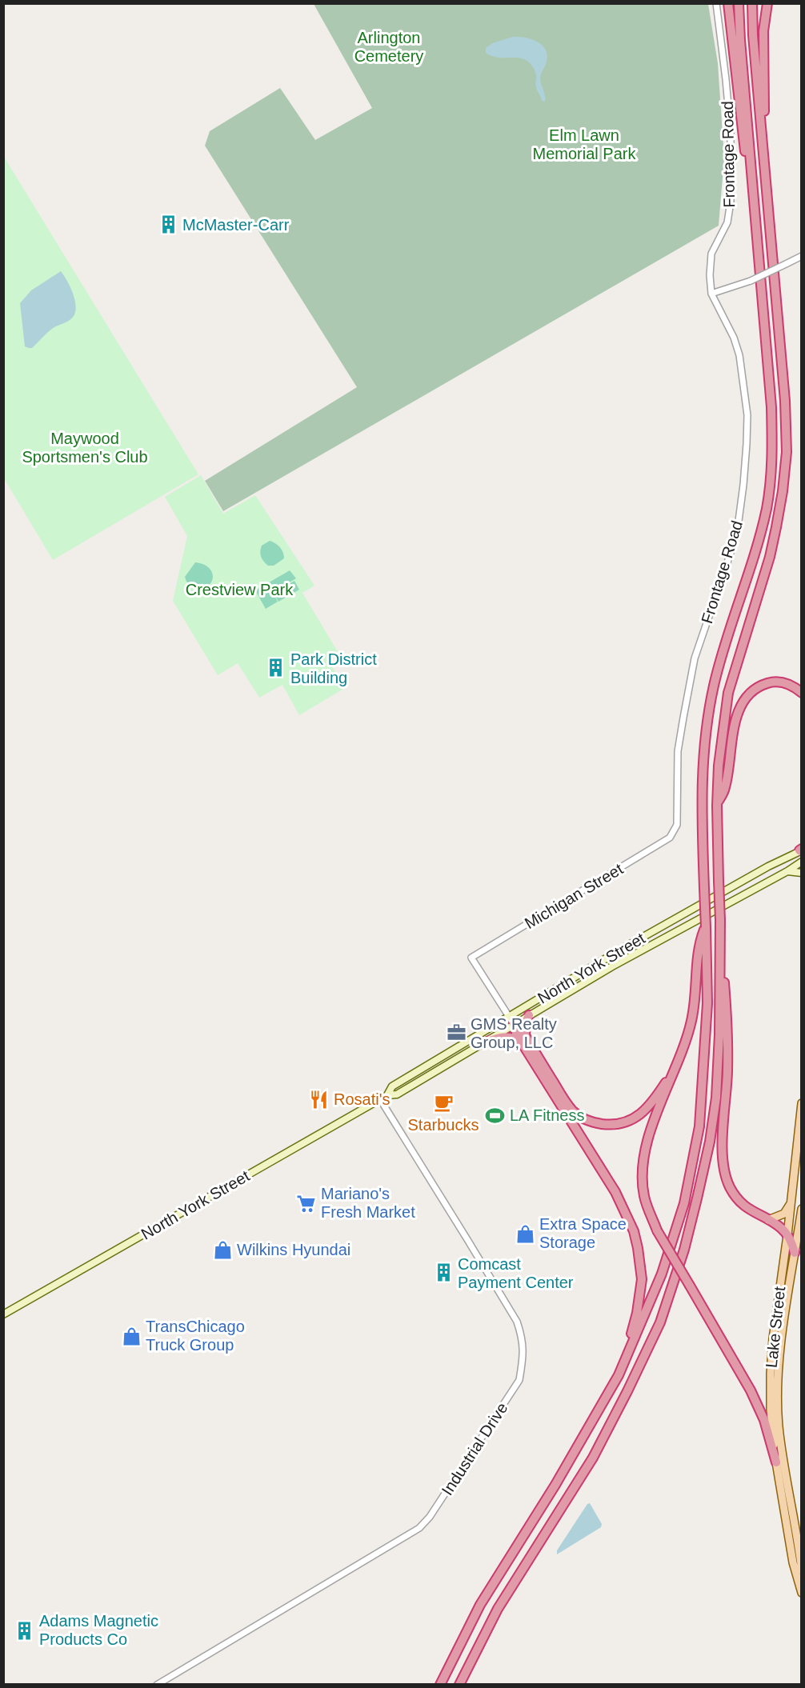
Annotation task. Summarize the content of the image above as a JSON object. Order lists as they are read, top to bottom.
{
  "streets": {
    "main road": ["North York Street", "Lake Street"],
    "street": ["Frontage Road", "Michigan Street", "Industrial Drive"]
  },
  "crossings": [
    ["Frontage Road", "Michigan Street"],
    ["Michigan Street", "North York Street"],
    ["North York Street", "Industrial Drive"]
  ],
  "parks": [
    "Arlington Cemetery",
    "Elm Lawn Memorial Park",
    "Maywood Sportsmen's Club",
    "Crestview Park"
  ],
  "places": {
    "building": [
      "McMaster-Carr",
      "Park District Building",
      "Comcast Payment Center",
      "Adams Magnetic Products Co"
    ],
    "office": ["GMS Realty Group, LLC"],
    "restaurant": ["Rosati's"],
    "cafe": ["Starbucks"],
    "sports": ["LA Fitness"],
    "supermarket": ["Mariano's Fresh Market"],
    "shop": ["Extra Space Storage", "Wilkins Hyundai", "TransChicago Truck Group"]
  }
}
